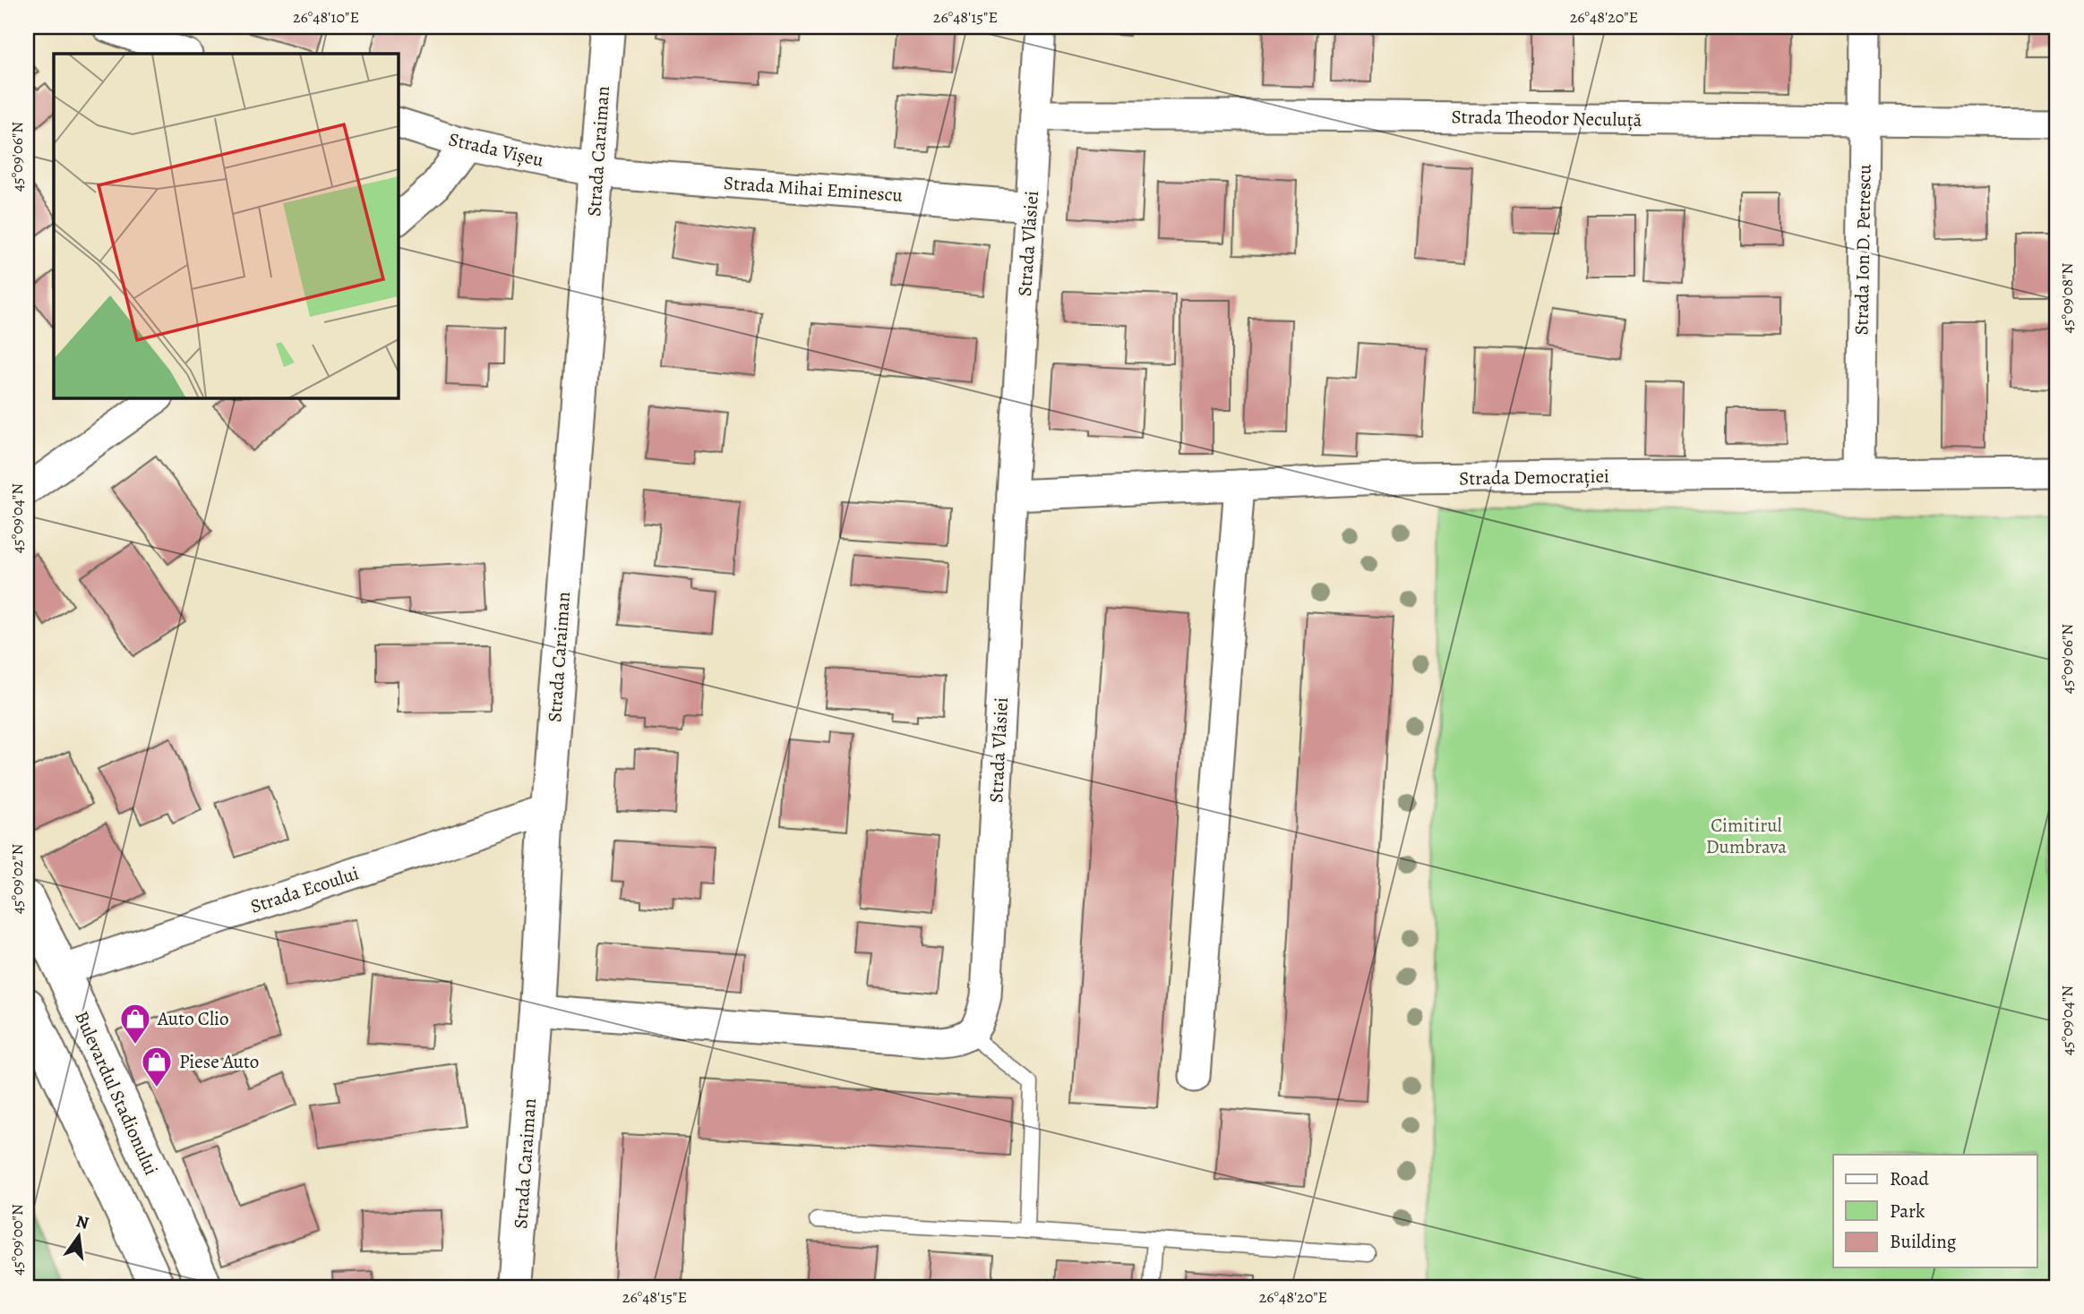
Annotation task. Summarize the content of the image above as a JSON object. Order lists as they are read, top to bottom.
{
  "streets": {
    "main road": ["Strada Caraiman", "Bulevardul Stadionului"],
    "street": [
      "Strada Theodor Neculuță",
      "Strada Vișeu",
      "Strada Mihai Eminescu",
      "Strada Vlăsiei",
      "Strada Ion D. Petrescu",
      "Strada Democrației",
      "Strada Ecoului"
    ]
  },
  "crossings": [
    ["Strada Theodor Neculuță", "Strada Vlăsiei"],
    ["Strada Theodor Neculuță", "Strada Ion D. Petrescu"],
    ["Strada Vișeu", "Strada Caraiman"],
    ["Strada Vișeu", "Strada Mihai Eminescu"],
    ["Strada Caraiman", "Strada Mihai Eminescu"],
    ["Strada Caraiman", "Strada Ecoului"],
    ["Strada Mihai Eminescu", "Strada Vlăsiei"],
    ["Strada Vlăsiei", "Strada Democrației"],
    ["Strada Ion D. Petrescu", "Strada Democrației"],
    ["Strada Ecoului", "Bulevardul Stadionului"]
  ],
  "parks": ["Cimitirul Dumbrava"],
  "places": {
    "shop": ["Auto Clio", "Piese Auto"]
  },
  "legend": ["Road", "Park", "Building"],
  "north": "top",
  "coordinates": [
    "26°48'10\"E",
    "26°48'15\"E",
    "26°48'20\"E",
    "45°09'06\"N",
    "45°09'08\"N",
    "45°09'04\"N",
    "45°09'02\"N",
    "45°09'00\"N"
  ]
}
